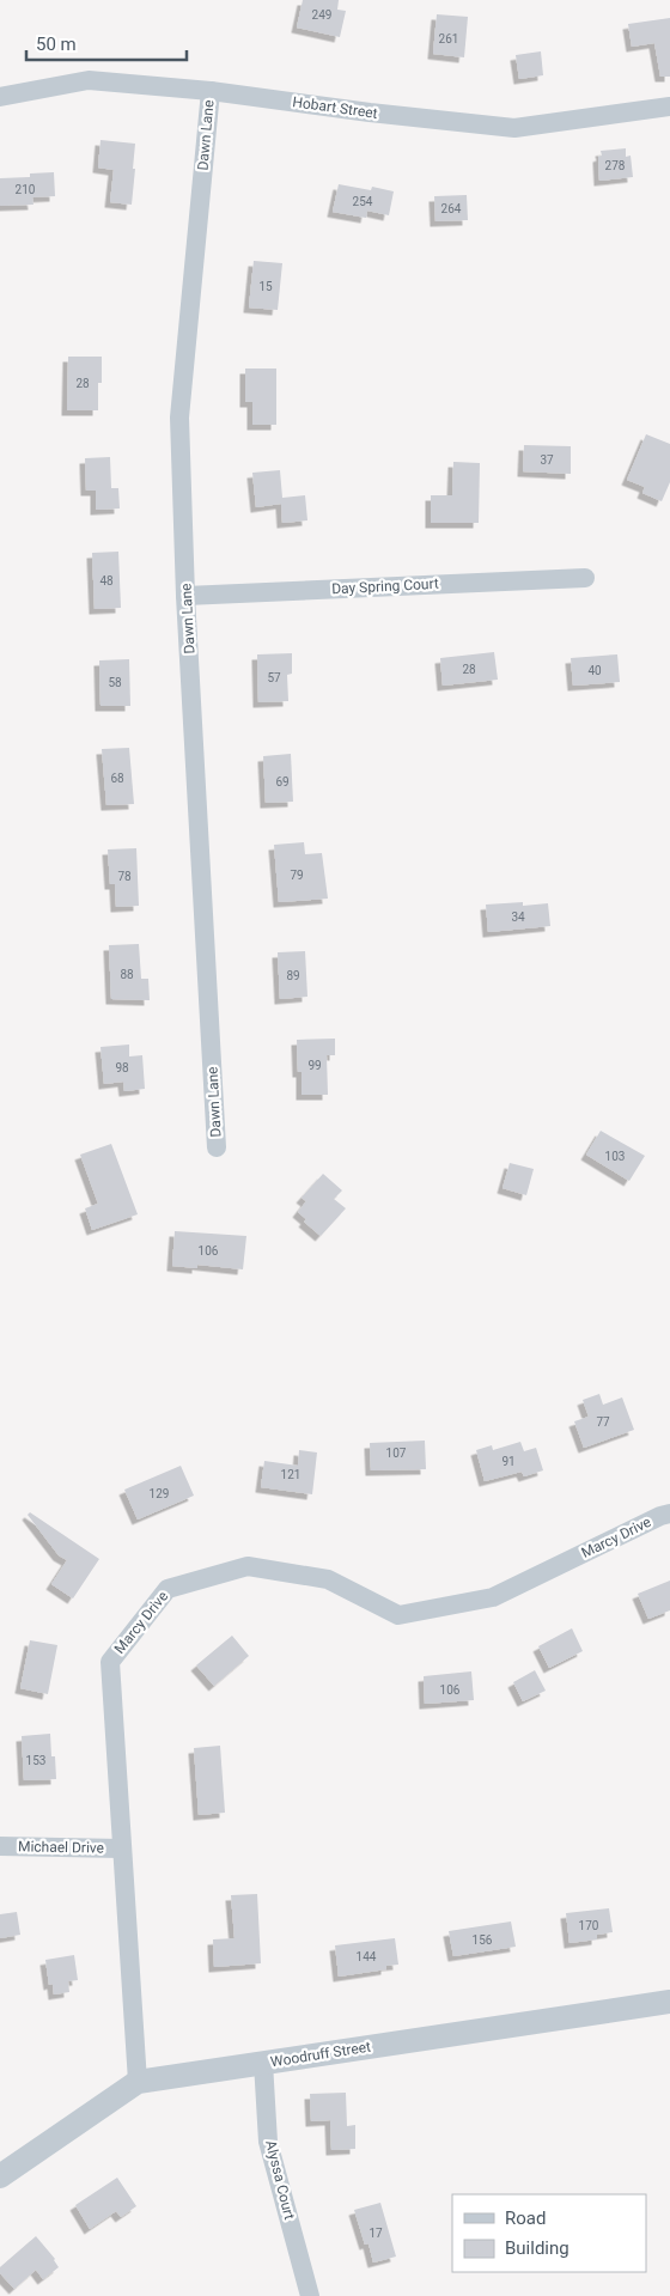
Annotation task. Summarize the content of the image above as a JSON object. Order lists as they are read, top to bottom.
{
  "streets": {
    "street": [
      "Hobart Street",
      "Dawn Lane",
      "Day Spring Court",
      "Marcy Drive",
      "Michael Drive",
      "Woodruff Street",
      "Alyssa Court"
    ]
  },
  "crossings": [
    ["Hobart Street", "Dawn Lane"],
    ["Dawn Lane", "Day Spring Court"],
    ["Marcy Drive", "Michael Drive"],
    ["Marcy Drive", "Woodruff Street"],
    ["Woodruff Street", "Alyssa Court"]
  ],
  "house_numbers": [
    "249",
    "261",
    "278",
    "210",
    "254",
    "264",
    "15",
    "28",
    "37",
    "48",
    "28",
    "40",
    "57",
    "58",
    "68",
    "69",
    "79",
    "78",
    "34",
    "88",
    "89",
    "99",
    "98",
    "103",
    "106",
    "77",
    "107",
    "91",
    "121",
    "129",
    "106",
    "153",
    "170",
    "156",
    "144",
    "17"
  ],
  "legend": ["Road", "Building"],
  "scale_bar": "50 m"
}
